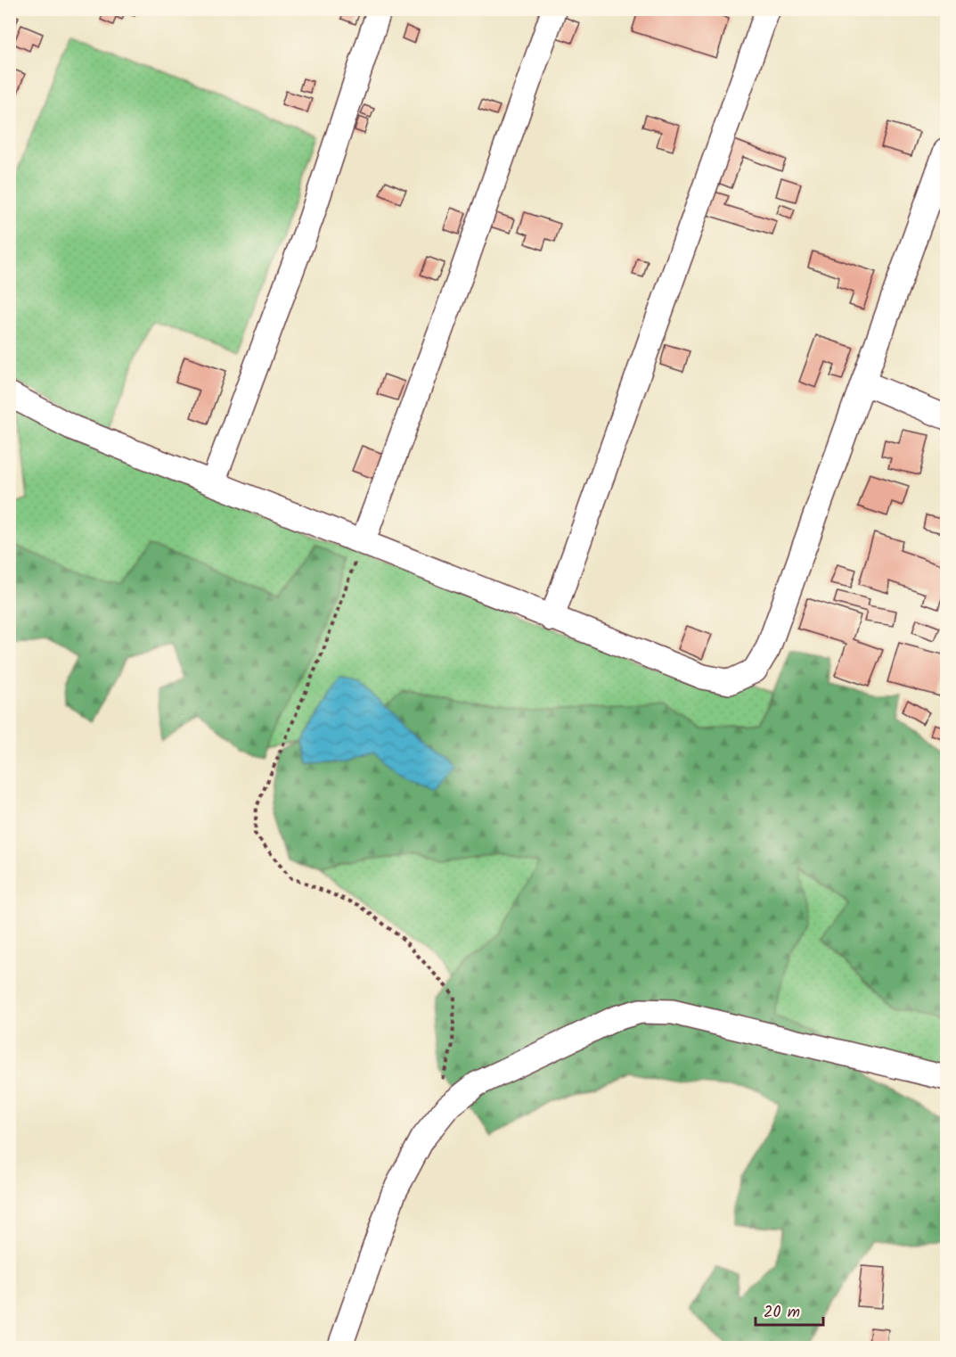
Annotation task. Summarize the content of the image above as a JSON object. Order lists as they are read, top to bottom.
{
  "scale_bar": "20 m"
}
